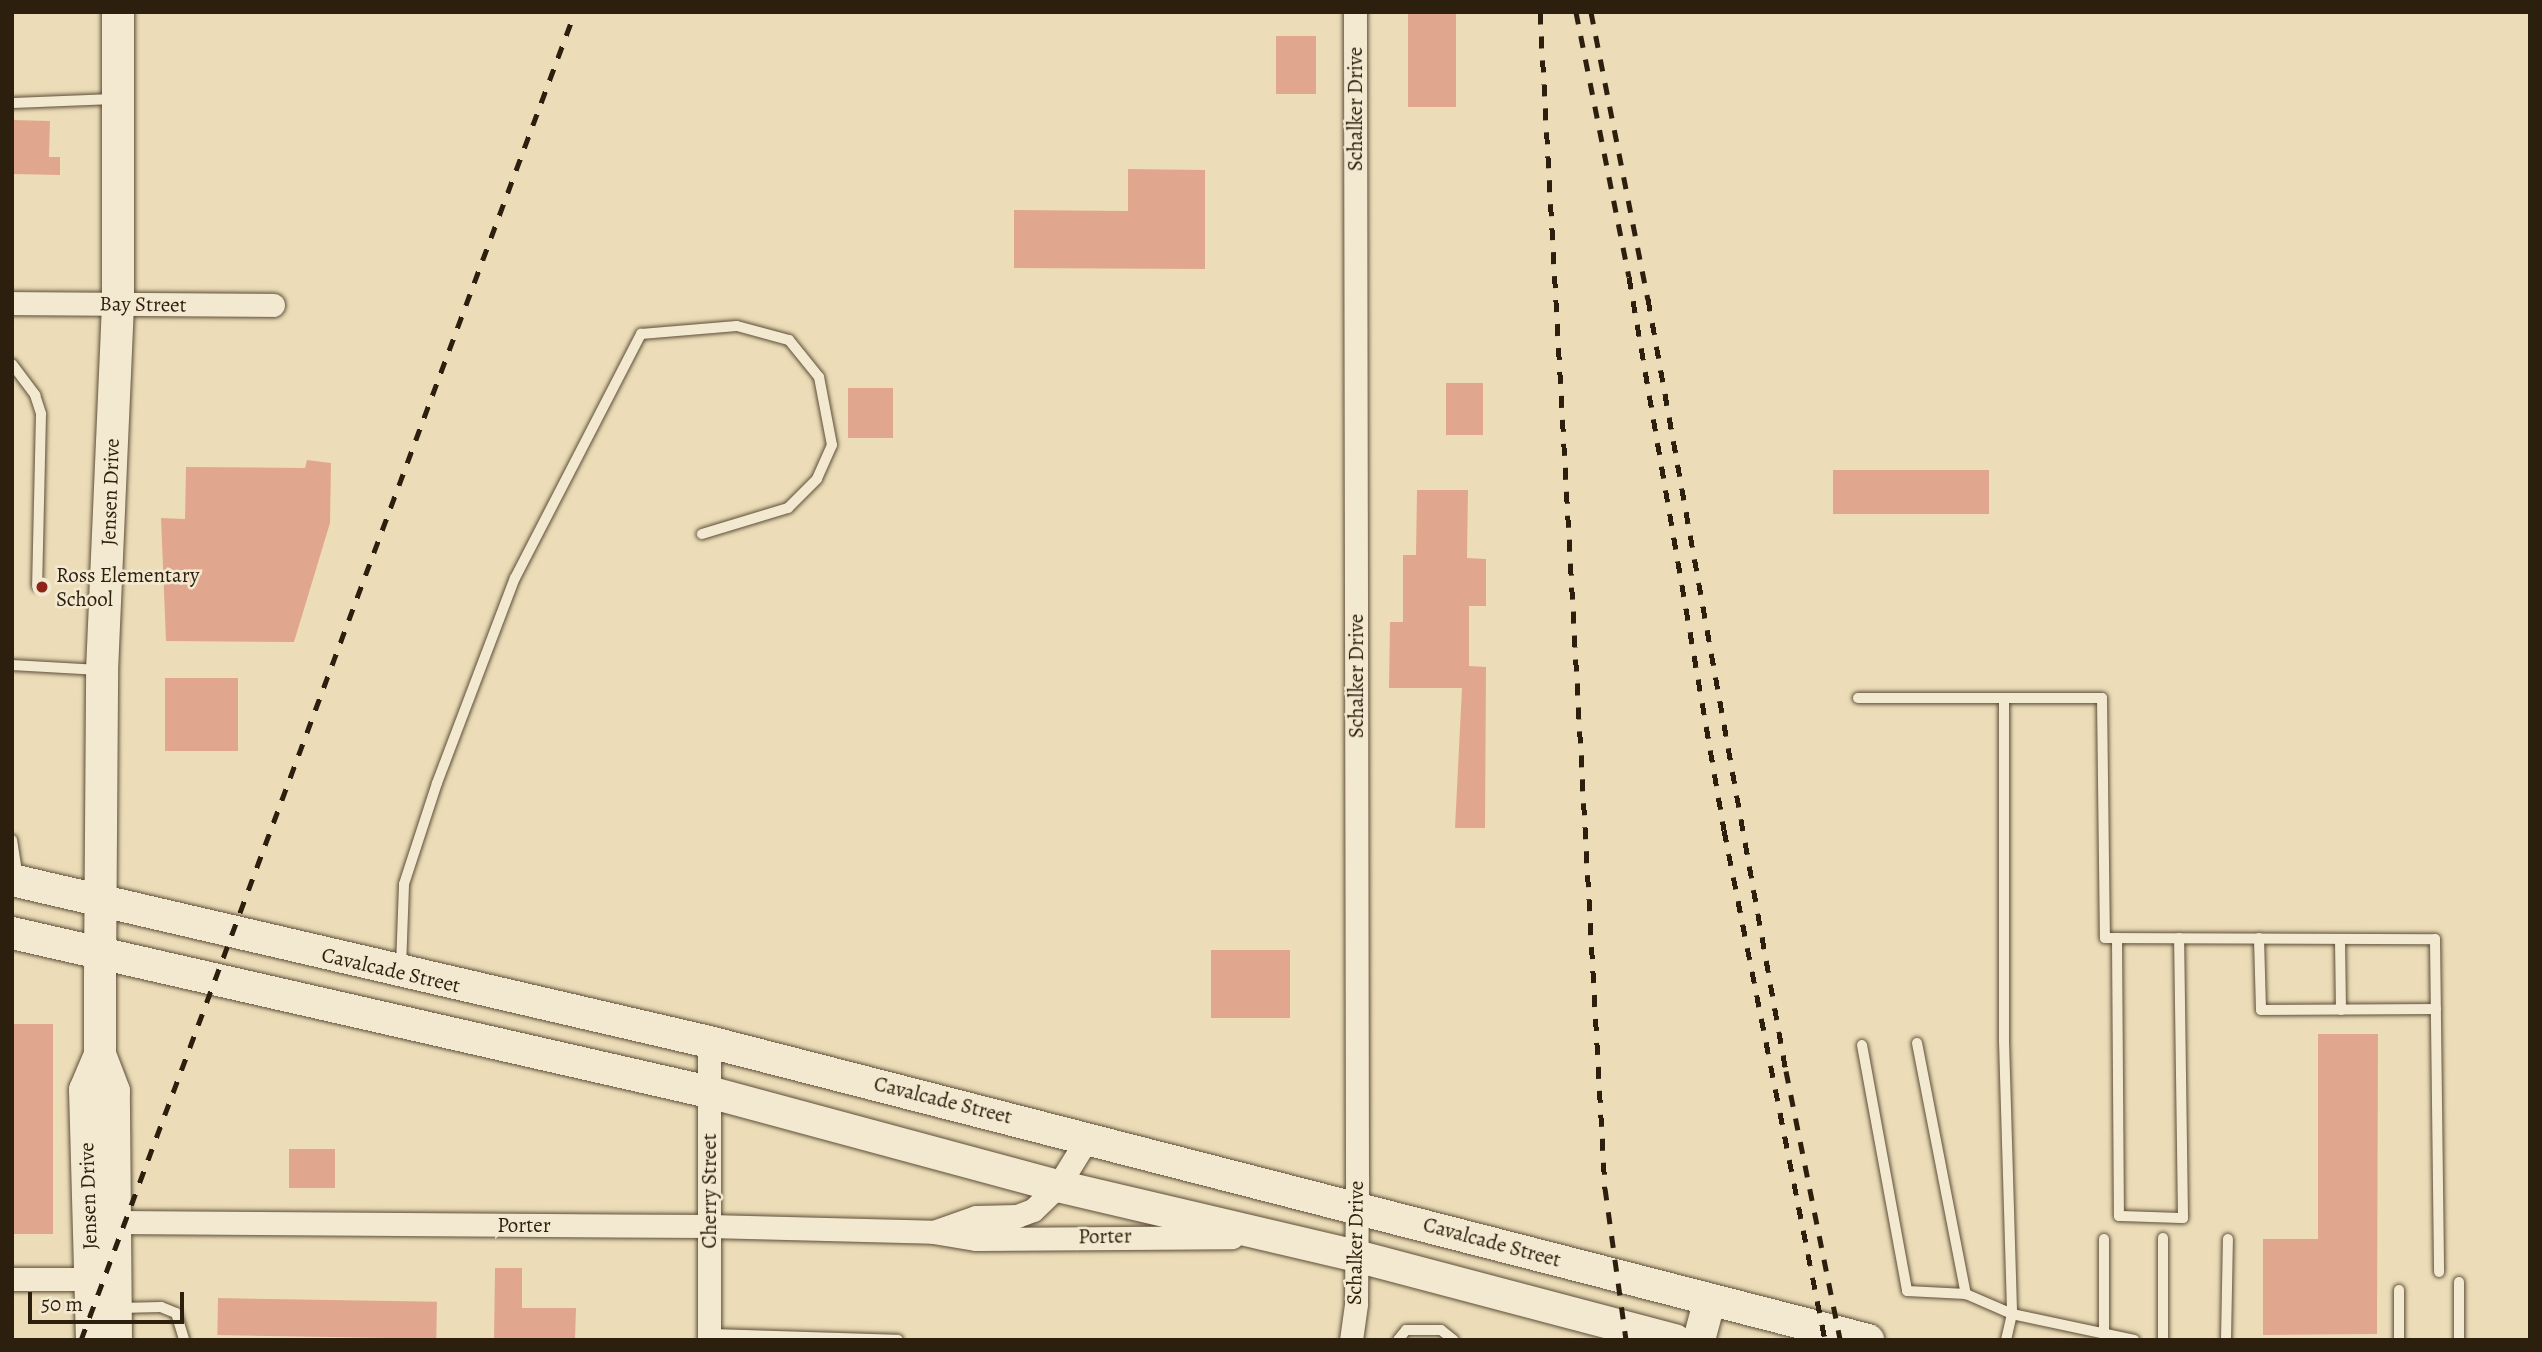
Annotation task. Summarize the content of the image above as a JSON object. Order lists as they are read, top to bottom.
{
  "streets": {
    "main road": ["Jensen Drive", "Cavalcade Street"],
    "street": [
      "Schalker Drive",
      "Bay Street",
      "Cherry Street",
      "Porter"
    ]
  },
  "crossings": [
    ["Schalker Drive", "Cavalcade Street"],
    ["Bay Street", "Jensen Drive"],
    ["Jensen Drive", "Cavalcade Street"],
    ["Jensen Drive", "Porter"],
    ["Cavalcade Street", "Cherry Street"],
    ["Cavalcade Street", "Porter"],
    ["Cherry Street", "Porter"]
  ],
  "places": ["Ross Elementary School"],
  "scale_bar": "50 m"
}
